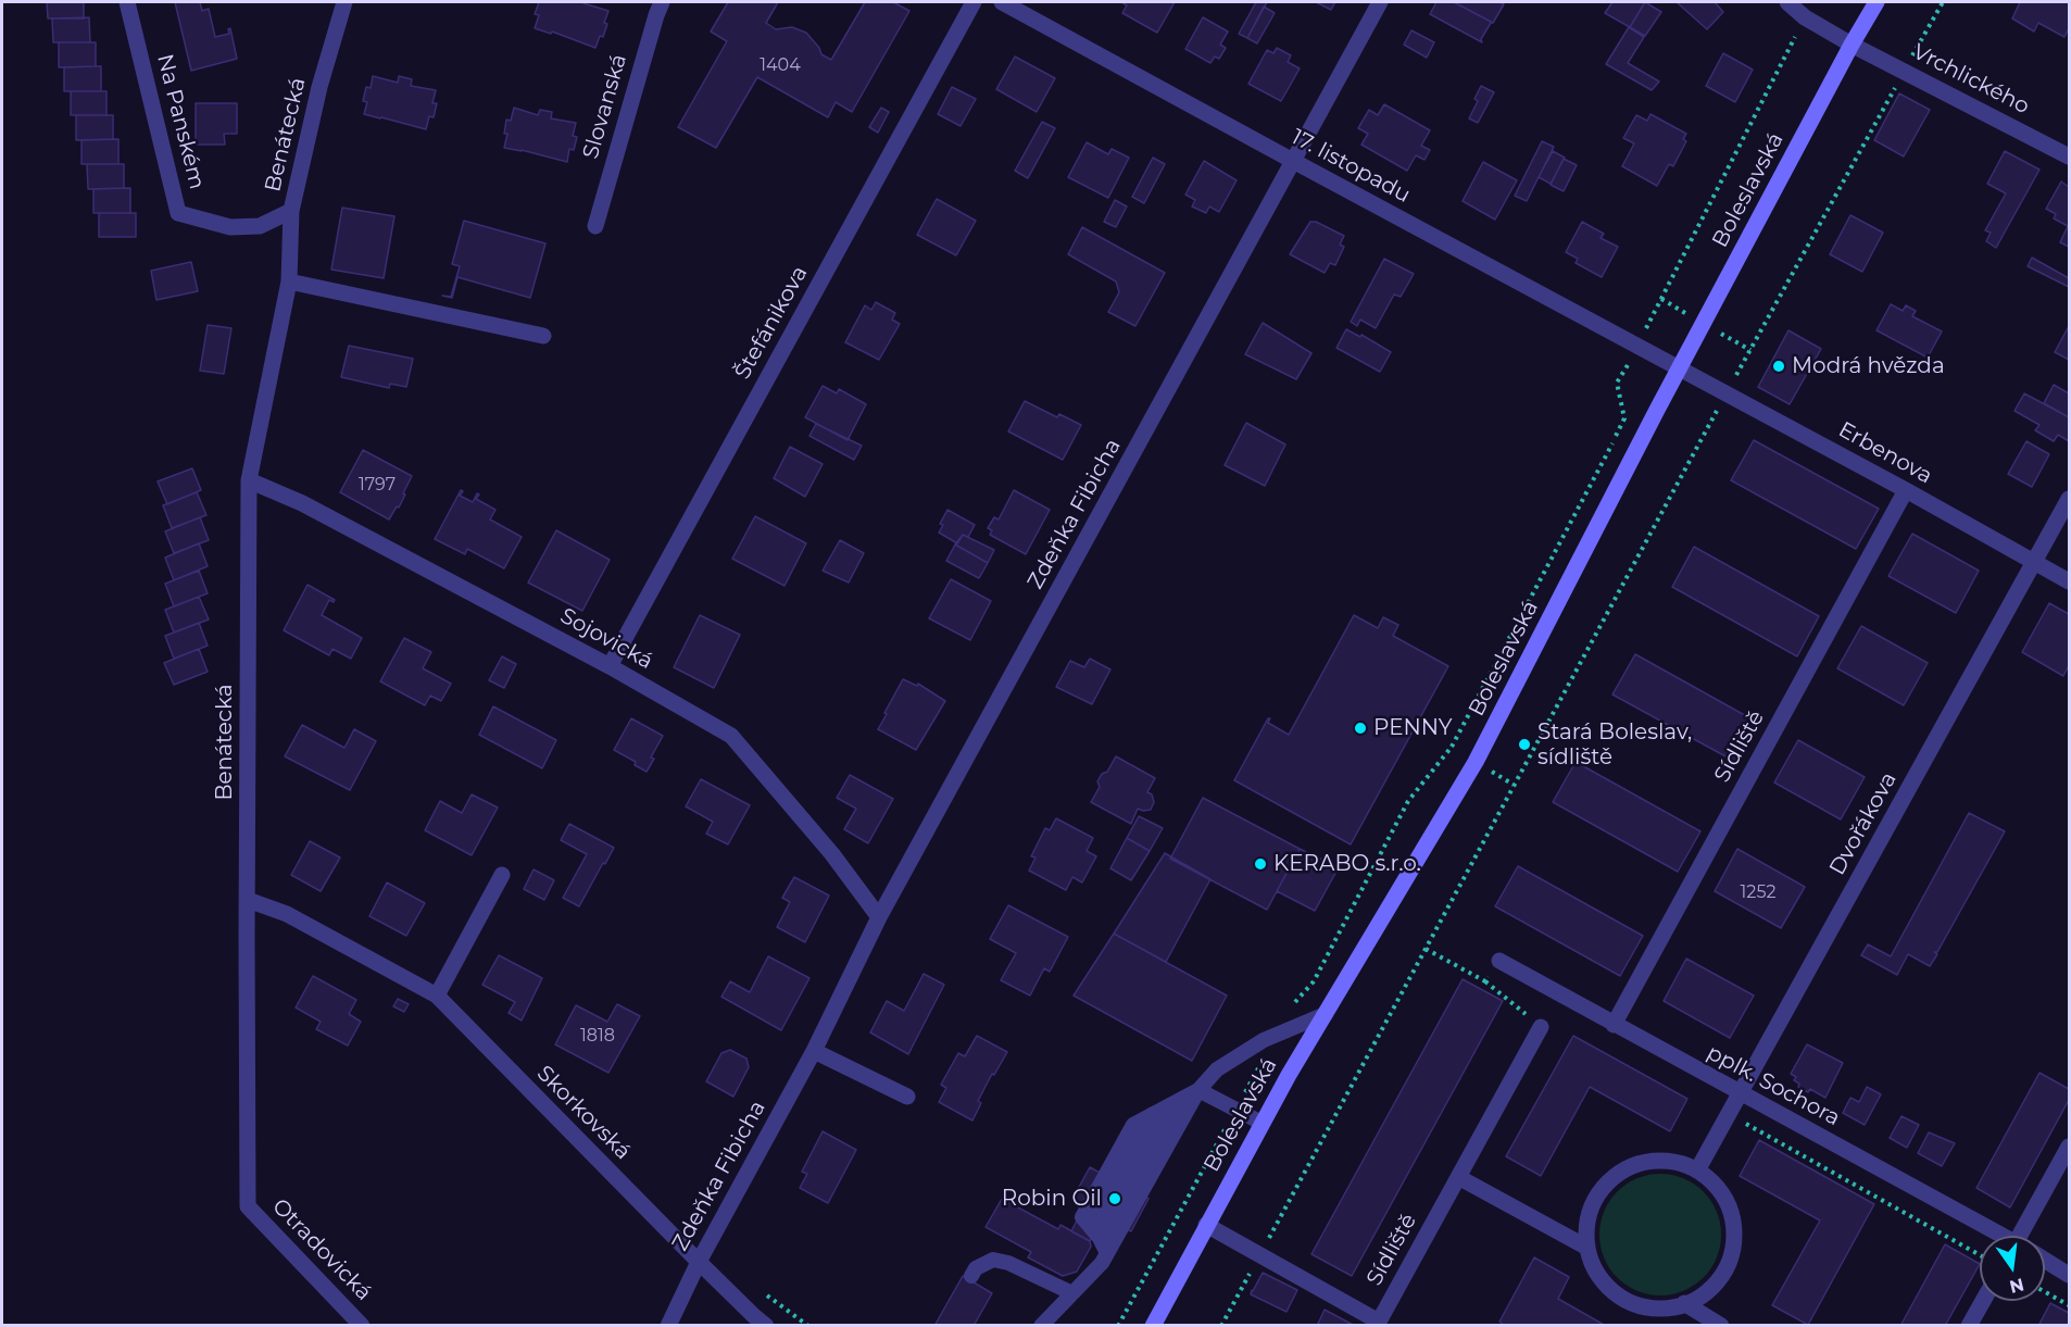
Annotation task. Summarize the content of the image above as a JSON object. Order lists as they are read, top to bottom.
{
  "streets": {
    "main road": ["Boleslavská"],
    "street": [
      "Vrchlického",
      "Slovanská",
      "Na Panském",
      "Benátecká",
      "17. listopadu",
      "Štefánikova",
      "Erbenova",
      "Zdeňka Fibicha",
      "Sojovická",
      "Sídliště",
      "Dvořákova",
      "pplk. Sochora",
      "Skorkovská",
      "Otradovická"
    ]
  },
  "crossings": [
    ["Vrchlického", "Boleslavská"],
    ["Na Panském", "Benátecká"],
    ["Benátecká", "Sojovická"],
    ["Benátecká", "Skorkovská"],
    ["Benátecká", "Otradovická"],
    ["17. listopadu", "Boleslavská"],
    ["17. listopadu", "Erbenova"],
    ["17. listopadu", "Zdeňka Fibicha"],
    ["Boleslavská", "Erbenova"],
    ["Boleslavská", "Sídliště"],
    ["Štefánikova", "Sojovická"],
    ["Erbenova", "Sídliště"],
    ["Erbenova", "Dvořákova"],
    ["Zdeňka Fibicha", "Sojovická"],
    ["Zdeňka Fibicha", "Skorkovská"],
    ["Sídliště", "pplk. Sochora"],
    ["Dvořákova", "pplk. Sochora"]
  ],
  "places": [
    "Modrá hvězda",
    "PENNY",
    "Stará Boleslav, sídliště",
    "KERABO s.r.o.",
    "Robin Oil"
  ],
  "house_numbers": [
    "1404",
    "1797",
    "1252",
    "1818"
  ],
  "north": "bottom"
}
